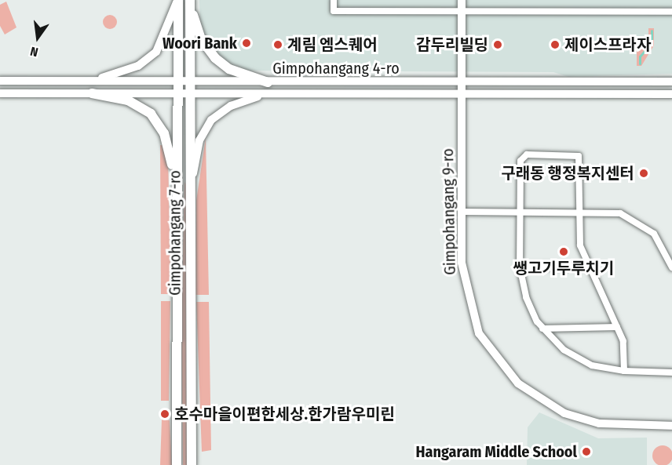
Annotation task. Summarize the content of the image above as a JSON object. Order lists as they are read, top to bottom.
{
  "streets": {
    "main road": ["Gimpohangang 7-ro"],
    "street": ["Gimpohangang 4-ro", "Gimpohangang 9-ro"]
  },
  "crossings": [
    ["Gimpohangang 4-ro", "Gimpohangang 9-ro"],
    ["Gimpohangang 4-ro", "Gimpohangang 7-ro"]
  ],
  "places": [
    "Woori Bank",
    "계림 엠스퀘어",
    "감두리빌딩",
    "제이스프라자",
    "구래동 행정복지센터",
    "쌩고기두루치기",
    "호수마을이편한세상.한가람우미린",
    "Hangaram Middle School"
  ],
  "north": "bottom"
}
